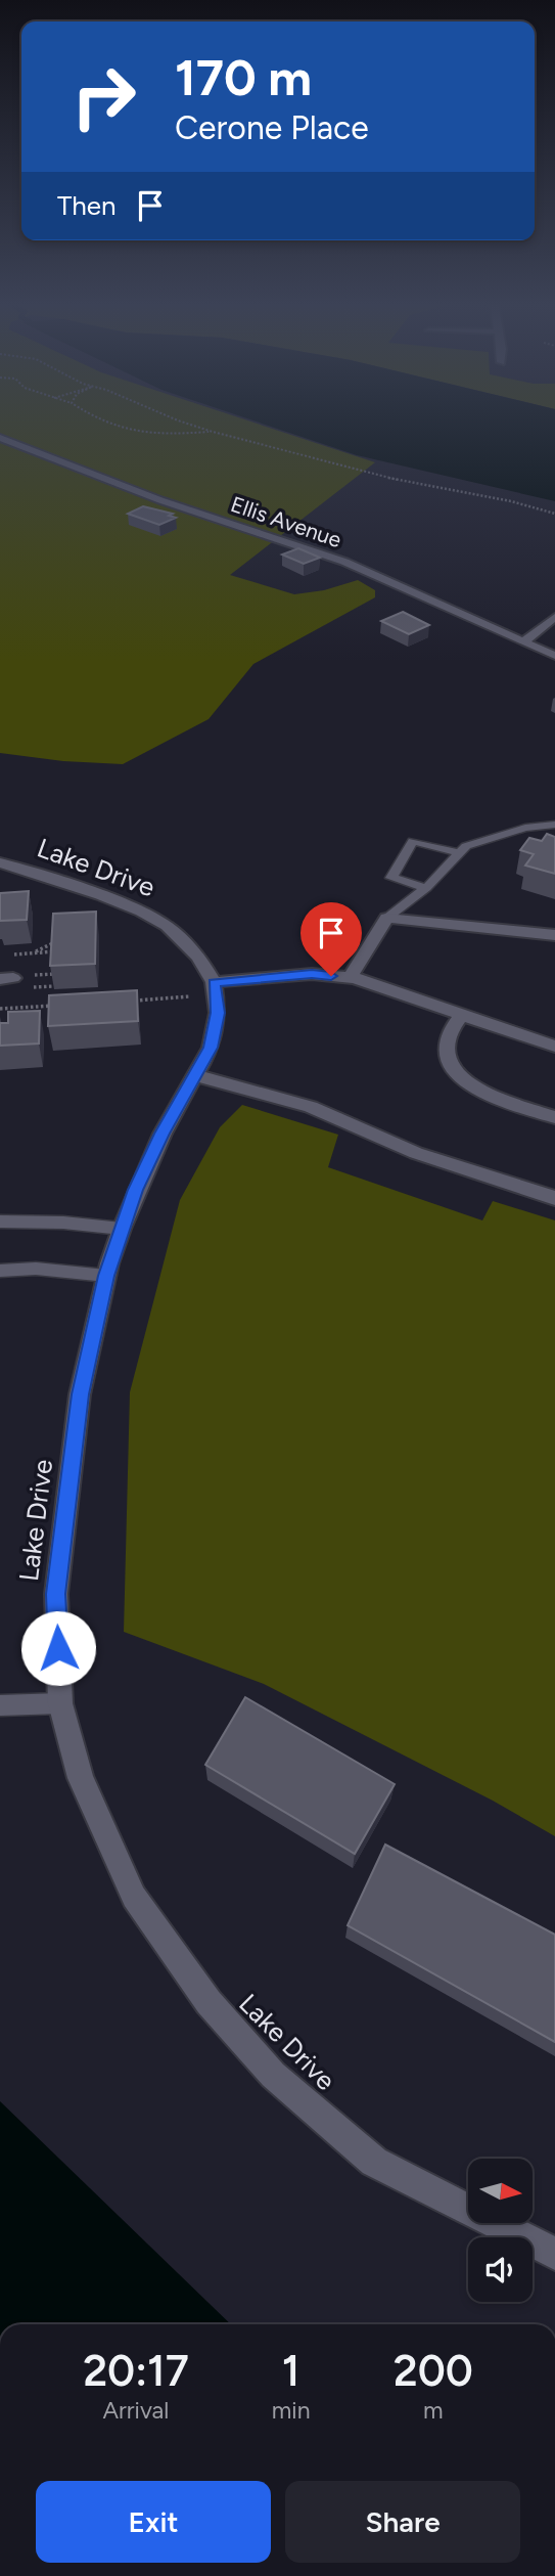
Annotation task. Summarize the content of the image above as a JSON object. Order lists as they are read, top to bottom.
{
  "streets": {
    "street": ["Ellis Avenue", "Lake Drive"]
  },
  "north": "right",
  "page": {
    "turn": ["170 m", "Cerone Place"],
    "then": "Then",
    "eta": [
      "20:17",
      "Arrival",
      "1",
      "min",
      "200",
      "m"
    ],
    "buttons": ["Exit", "Share"]
  }
}
